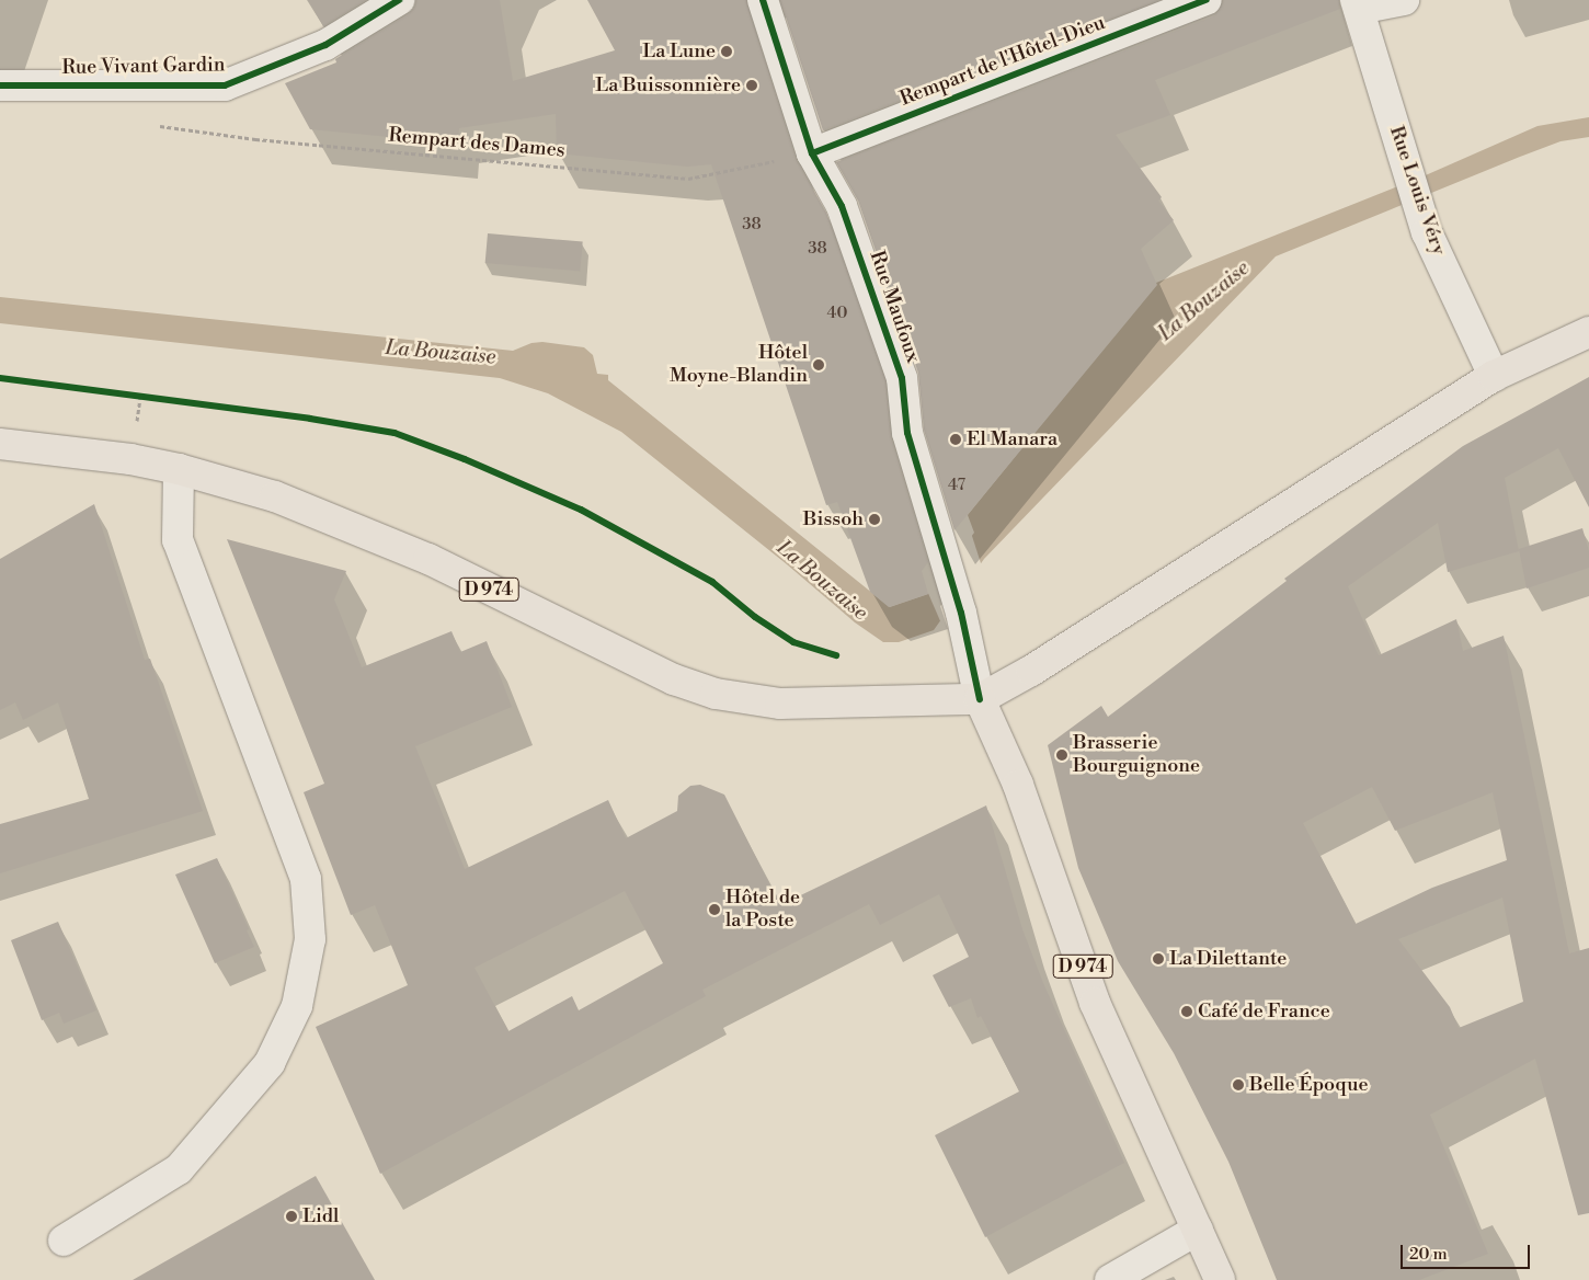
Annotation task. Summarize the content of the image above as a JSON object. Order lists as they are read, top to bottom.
{
  "streets": {
    "main road": ["D 974"],
    "street": [
      "Rempart de l'Hôtel-Dieu",
      "Rue Vivant Gardin",
      "Rue Louis Véry",
      "Rue Maufoux"
    ],
    "path": ["Rempart des Dames"]
  },
  "crossings": [
    ["Rempart de l'Hôtel-Dieu", "Rempart des Dames"],
    ["Rempart de l'Hôtel-Dieu", "Rue Maufoux"],
    ["Rempart des Dames", "Rue Maufoux"],
    ["Rue Maufoux", "D 974"]
  ],
  "water": ["La Bouzaise"],
  "places": [
    "La Lune",
    "La Buissonnière",
    "Hôtel Moyne-Blandin",
    "El Manara",
    "Bissoh",
    "Brasserie Bourguignone",
    "Hôtel de la Poste",
    "La Dilettante",
    "Café de France",
    "Belle Époque",
    "Lidl"
  ],
  "house_numbers": [
    "38",
    "38",
    "40",
    "47"
  ],
  "scale_bar": "20 m"
}
